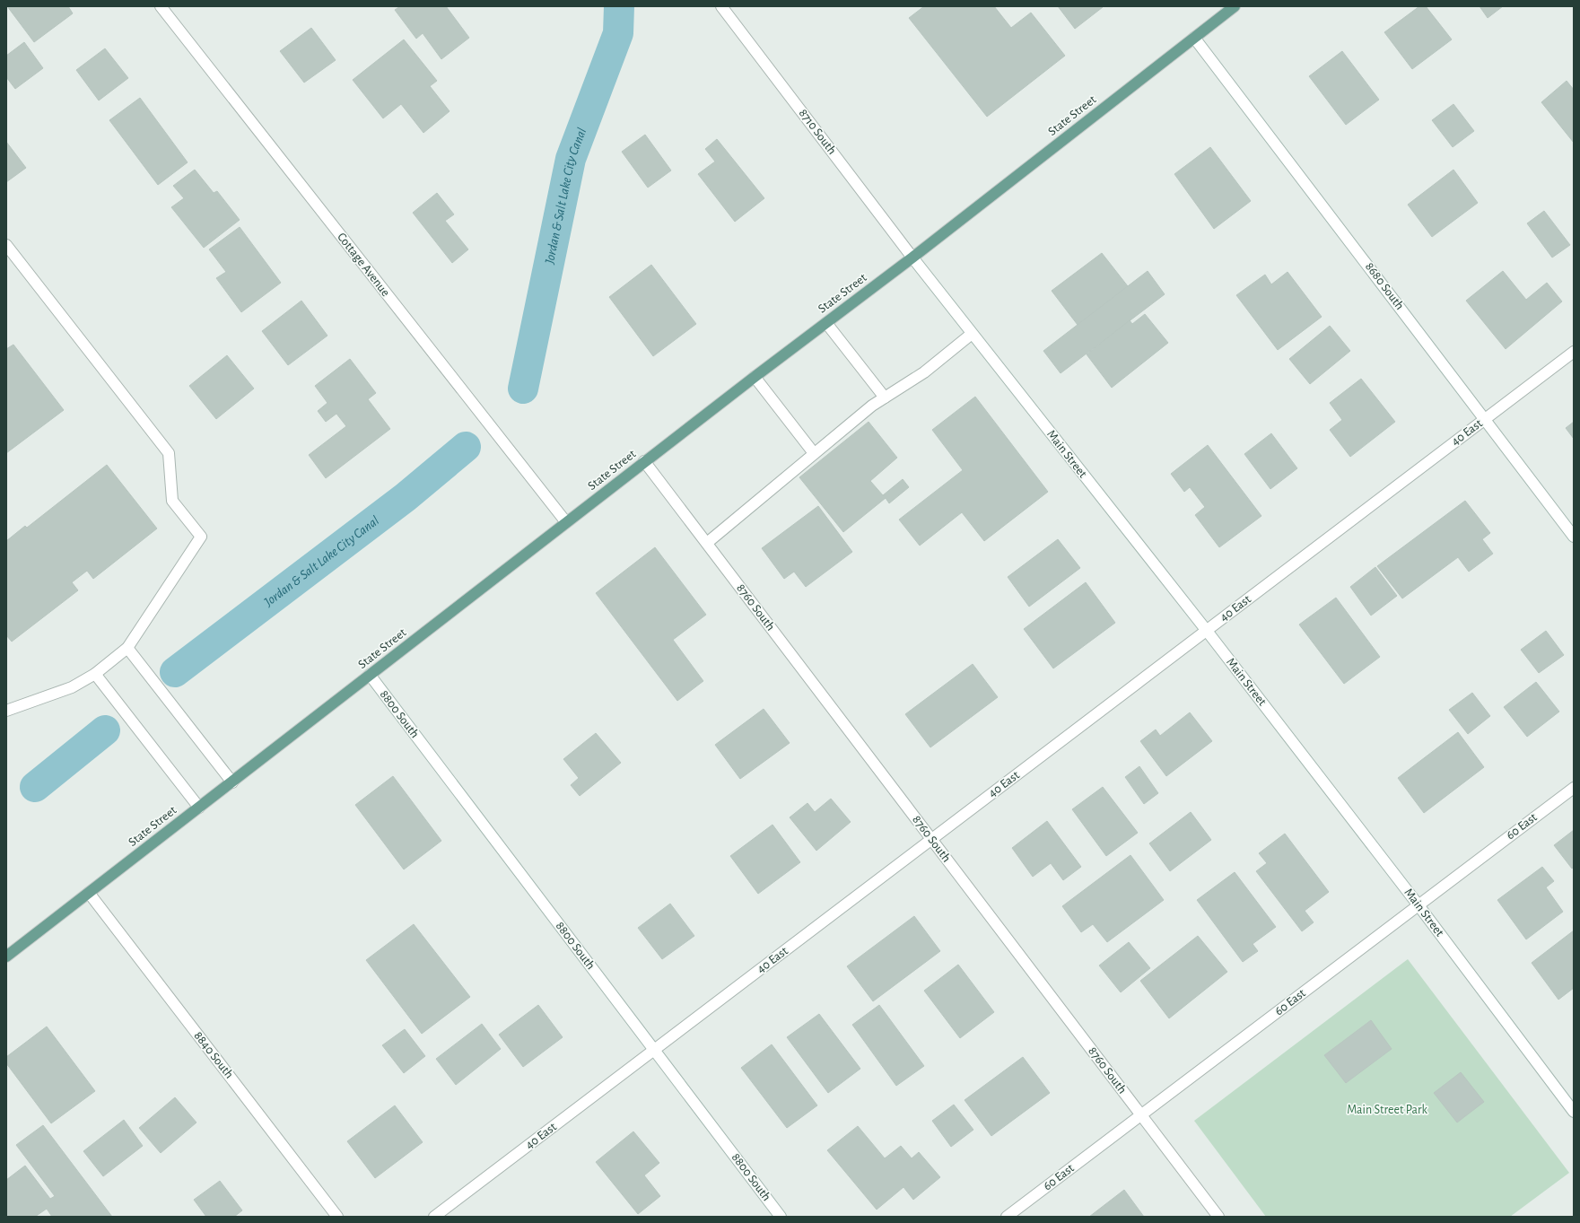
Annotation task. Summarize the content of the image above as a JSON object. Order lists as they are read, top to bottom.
{
  "streets": {
    "main road": ["State Street"],
    "street": [
      "8710 South",
      "Cottage Avenue",
      "8680 South",
      "40 East",
      "Main Street",
      "8760 South",
      "8800 South",
      "60 East",
      "8840 South"
    ]
  },
  "crossings": [
    ["State Street", "8710 South"],
    ["State Street", "Cottage Avenue"],
    ["State Street", "8680 South"],
    ["State Street", "Main Street"],
    ["State Street", "8760 South"],
    ["State Street", "8800 South"],
    ["State Street", "8840 South"],
    ["8710 South", "Main Street"],
    ["8680 South", "40 East"],
    ["40 East", "Main Street"],
    ["40 East", "8760 South"],
    ["40 East", "8800 South"],
    ["Main Street", "60 East"],
    ["8760 South", "60 East"]
  ],
  "water": ["Jordan & Salt Lake City Canal"],
  "parks": ["Main Street Park"]
}
